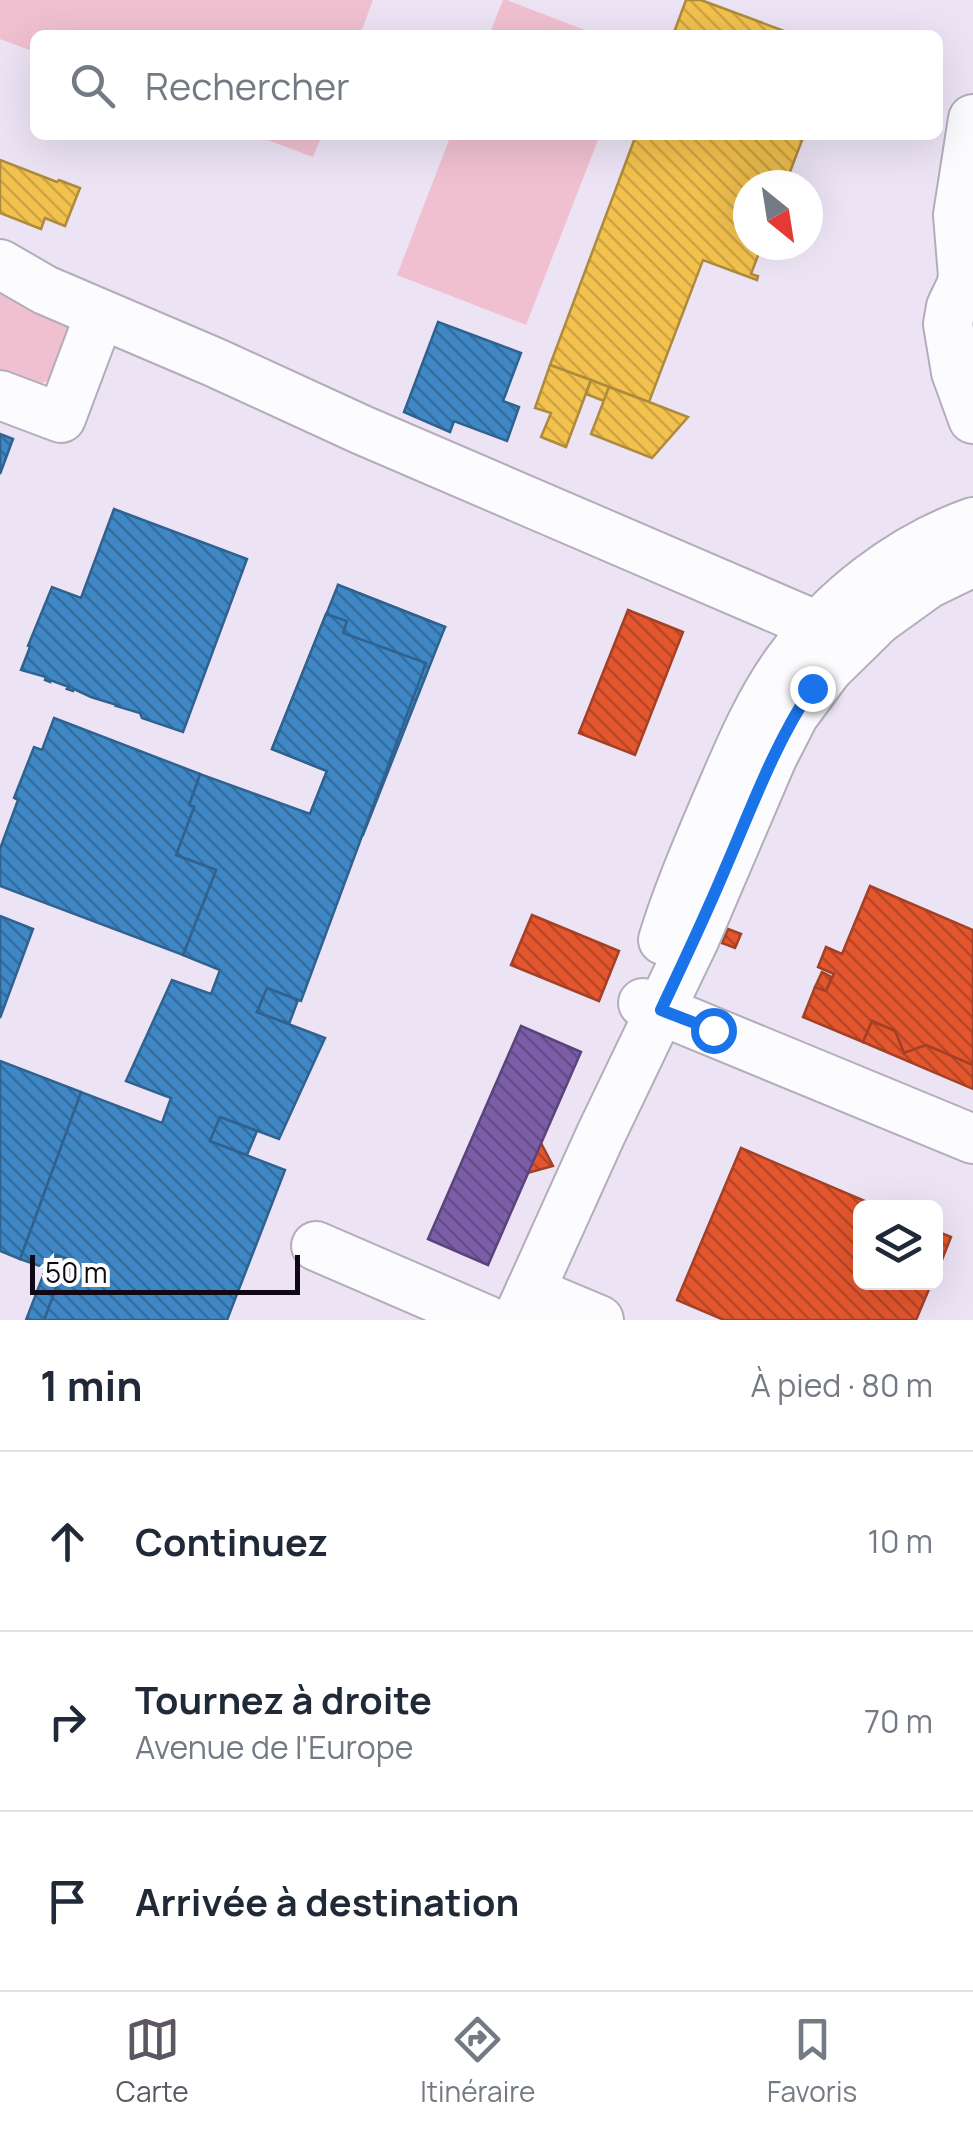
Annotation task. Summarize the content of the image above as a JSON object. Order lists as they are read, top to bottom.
{
  "scale_bar": "50 m",
  "north": "bottom right",
  "page": {
    "search": "Rechercher",
    "scale": "50 m",
    "heading": ["1 min", "À pied · 80 m"],
    "list": [
      ["Continuez", "10 m"],
      ["Tournez à droite", "Avenue de l'Europe", "70 m"],
      "Arrivée à destination"
    ],
    "nav": ["Carte", "Itinéraire", "Favoris"]
  }
}
